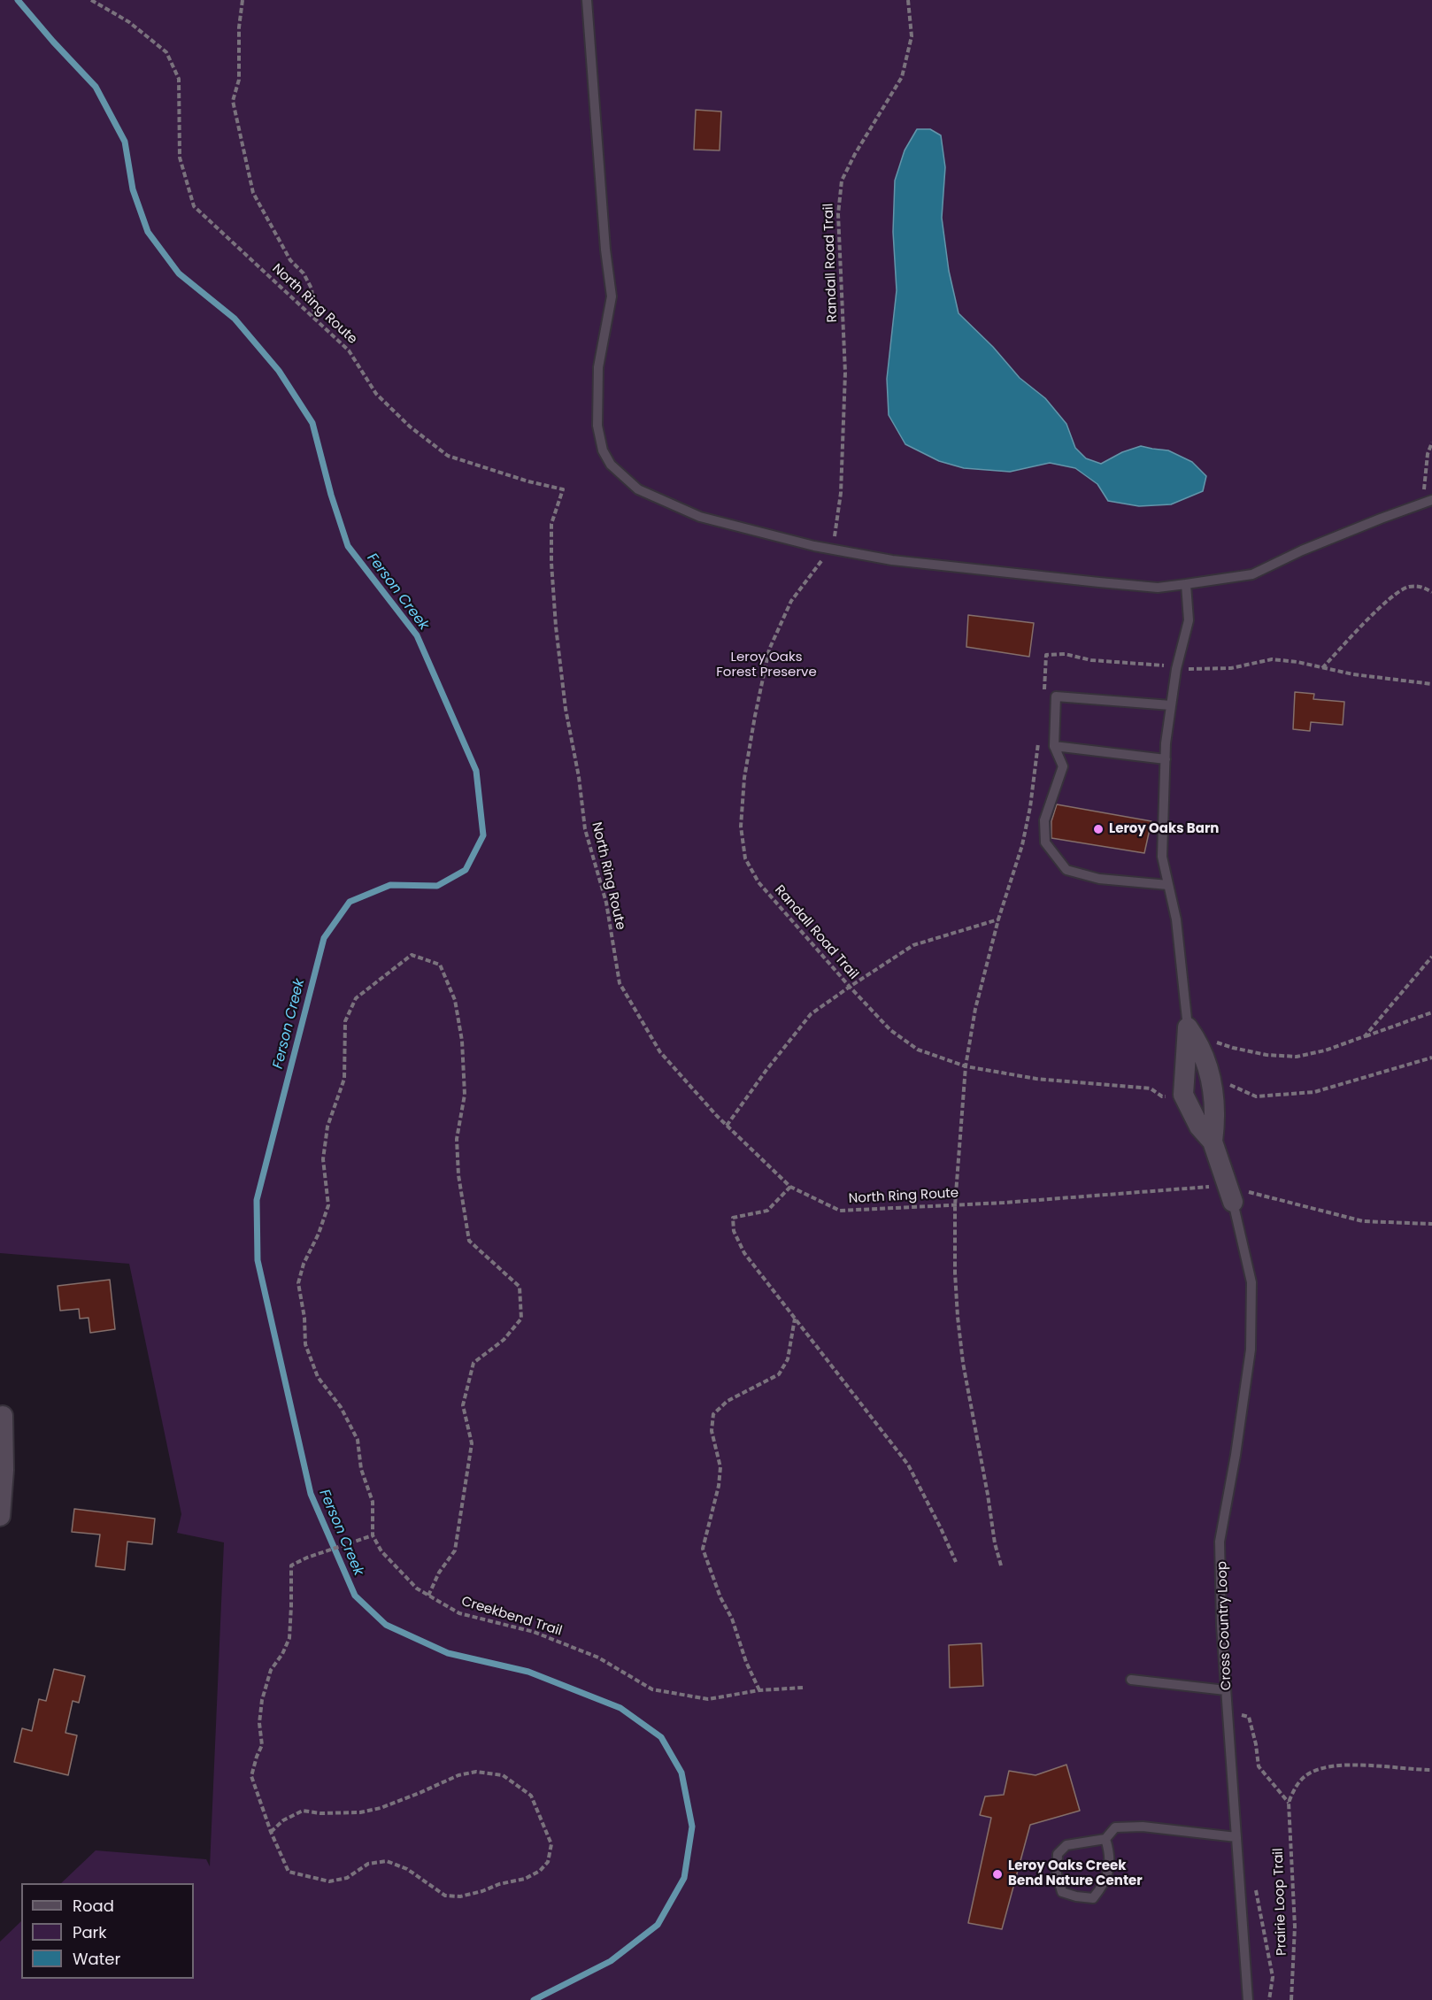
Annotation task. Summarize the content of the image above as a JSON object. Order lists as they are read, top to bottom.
{
  "streets": {
    "path": [
      "Randall Road Trail",
      "North Ring Route",
      "Creekbend Trail",
      "Prairie Loop Trail"
    ]
  },
  "water": ["Ferson Creek"],
  "parks": ["Leroy Oaks Forest Preserve"],
  "places": ["Leroy Oaks Barn", "Leroy Oaks Creek Bend Nature Center"],
  "legend": ["Road", "Park", "Water"]
}
